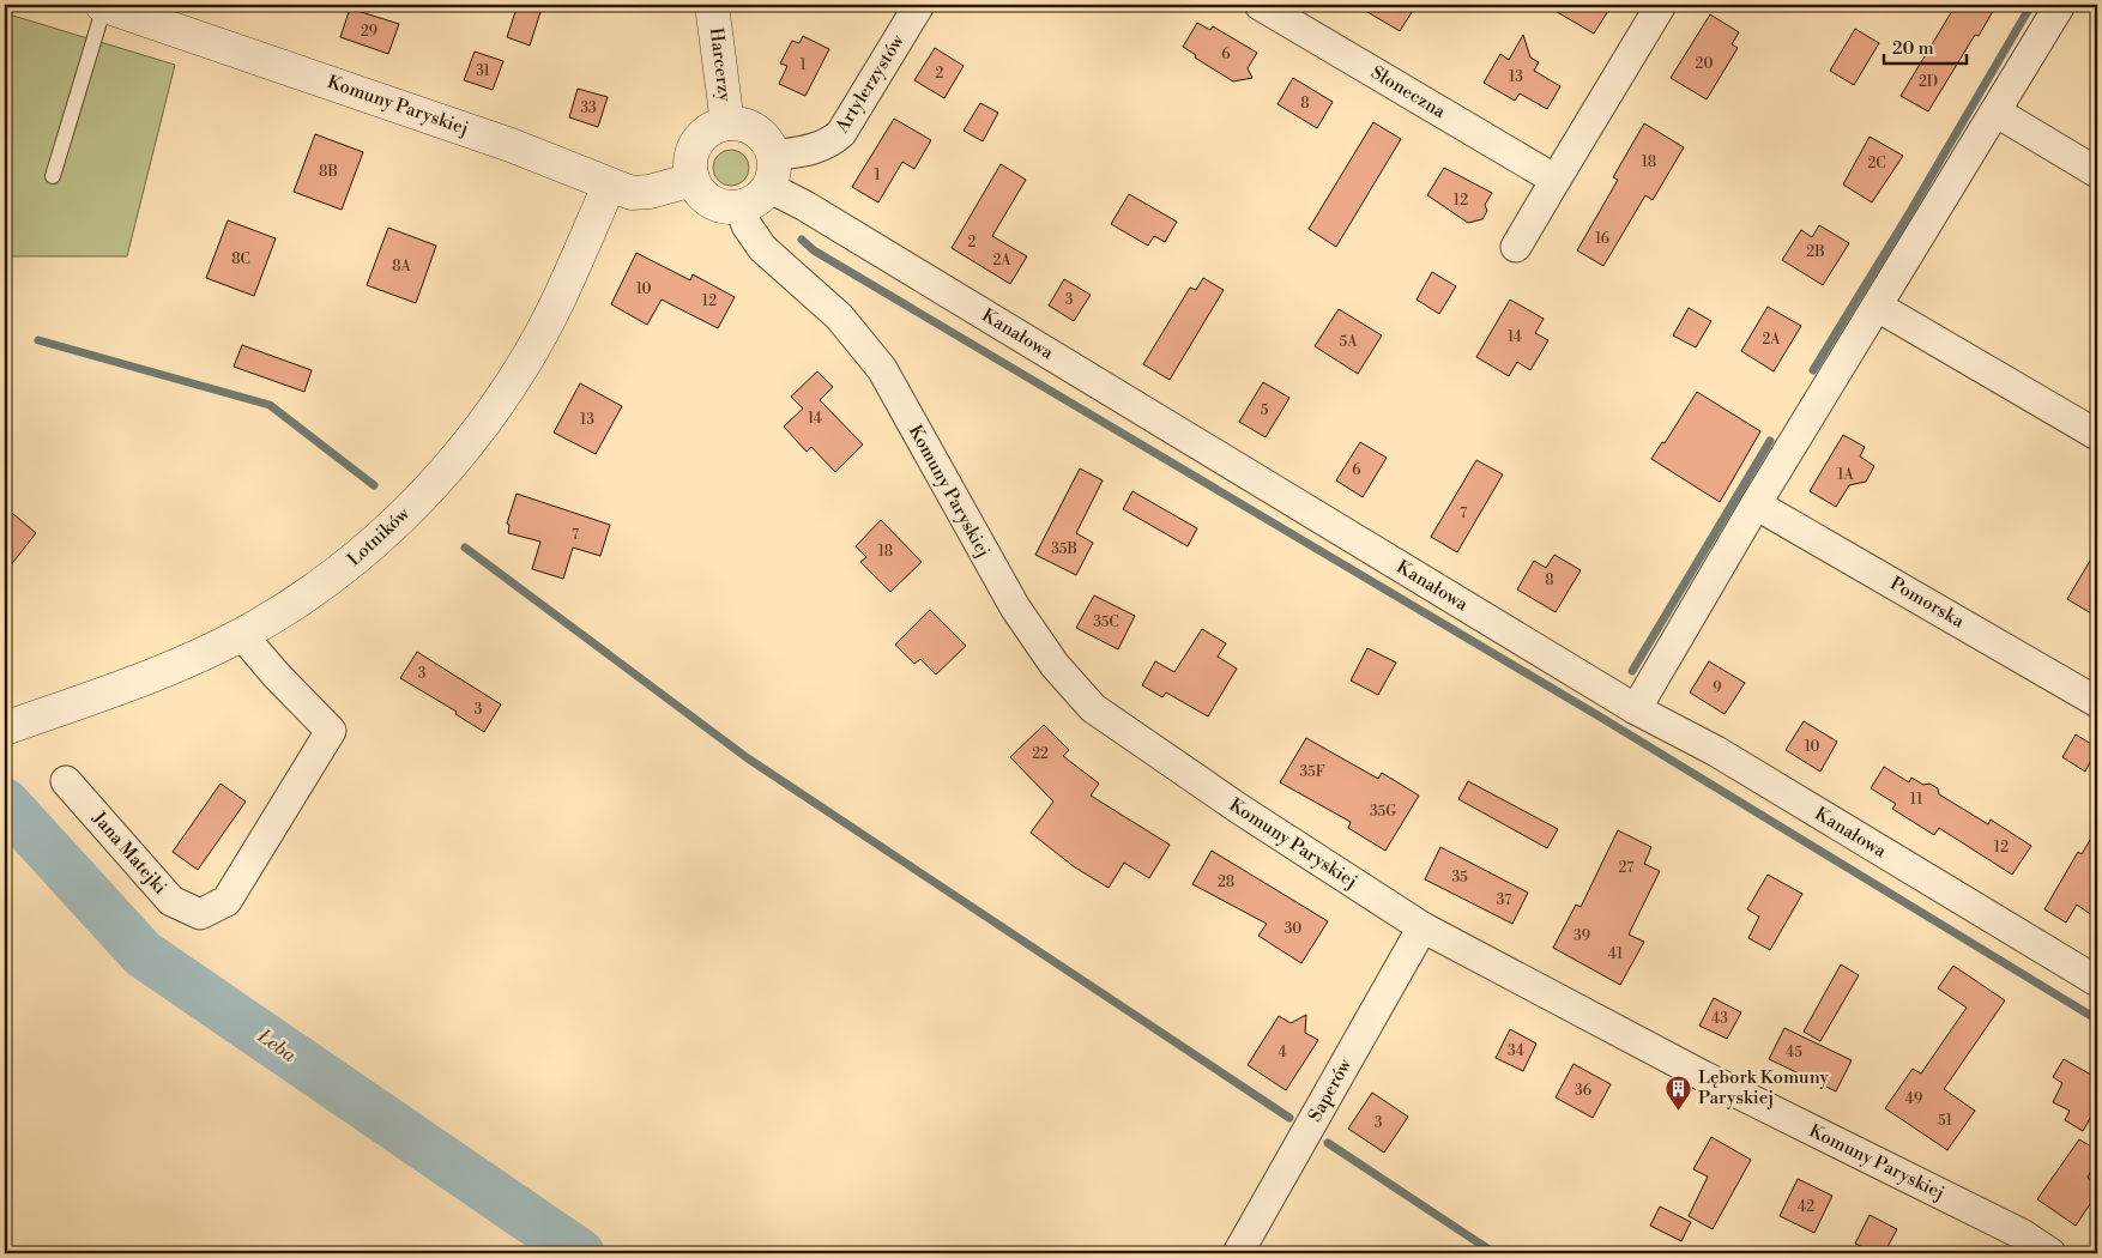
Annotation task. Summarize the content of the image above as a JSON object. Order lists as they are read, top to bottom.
{
  "streets": {
    "street": [
      "Harcerzy",
      "Artylerzystów",
      "Słoneczna",
      "Komuny Paryskiej",
      "Kanałowa",
      "Lotników",
      "Pomorska",
      "Jana Matejki",
      "Saperów"
    ]
  },
  "crossings": [
    ["Harcerzy", "Artylerzystów"],
    ["Harcerzy", "Komuny Paryskiej"],
    ["Harcerzy", "Kanałowa"],
    ["Artylerzystów", "Komuny Paryskiej"],
    ["Artylerzystów", "Kanałowa"],
    ["Komuny Paryskiej", "Kanałowa"],
    ["Komuny Paryskiej", "Lotników"],
    ["Komuny Paryskiej", "Saperów"],
    ["Lotników", "Jana Matejki"]
  ],
  "water": ["Łeba"],
  "places": {
    "building": ["Lębork Komuny Paryskiej"]
  },
  "house_numbers": [
    "29",
    "6",
    "20",
    "1",
    "31",
    "2",
    "13",
    "2D",
    "8",
    "33",
    "18",
    "2C",
    "8B",
    "1",
    "12",
    "16",
    "2",
    "2B",
    "8C",
    "2A",
    "8A",
    "10",
    "3",
    "12",
    "14",
    "2A",
    "5A",
    "5",
    "14",
    "13",
    "6",
    "1A",
    "7",
    "7",
    "35B",
    "18",
    "8",
    "35C",
    "3",
    "9",
    "3",
    "10",
    "22",
    "35F",
    "11",
    "35G",
    "12",
    "27",
    "35",
    "28",
    "37",
    "30",
    "39",
    "41",
    "43",
    "34",
    "4",
    "45",
    "36",
    "49",
    "51",
    "3",
    "42"
  ],
  "scale_bar": "20 m"
}
